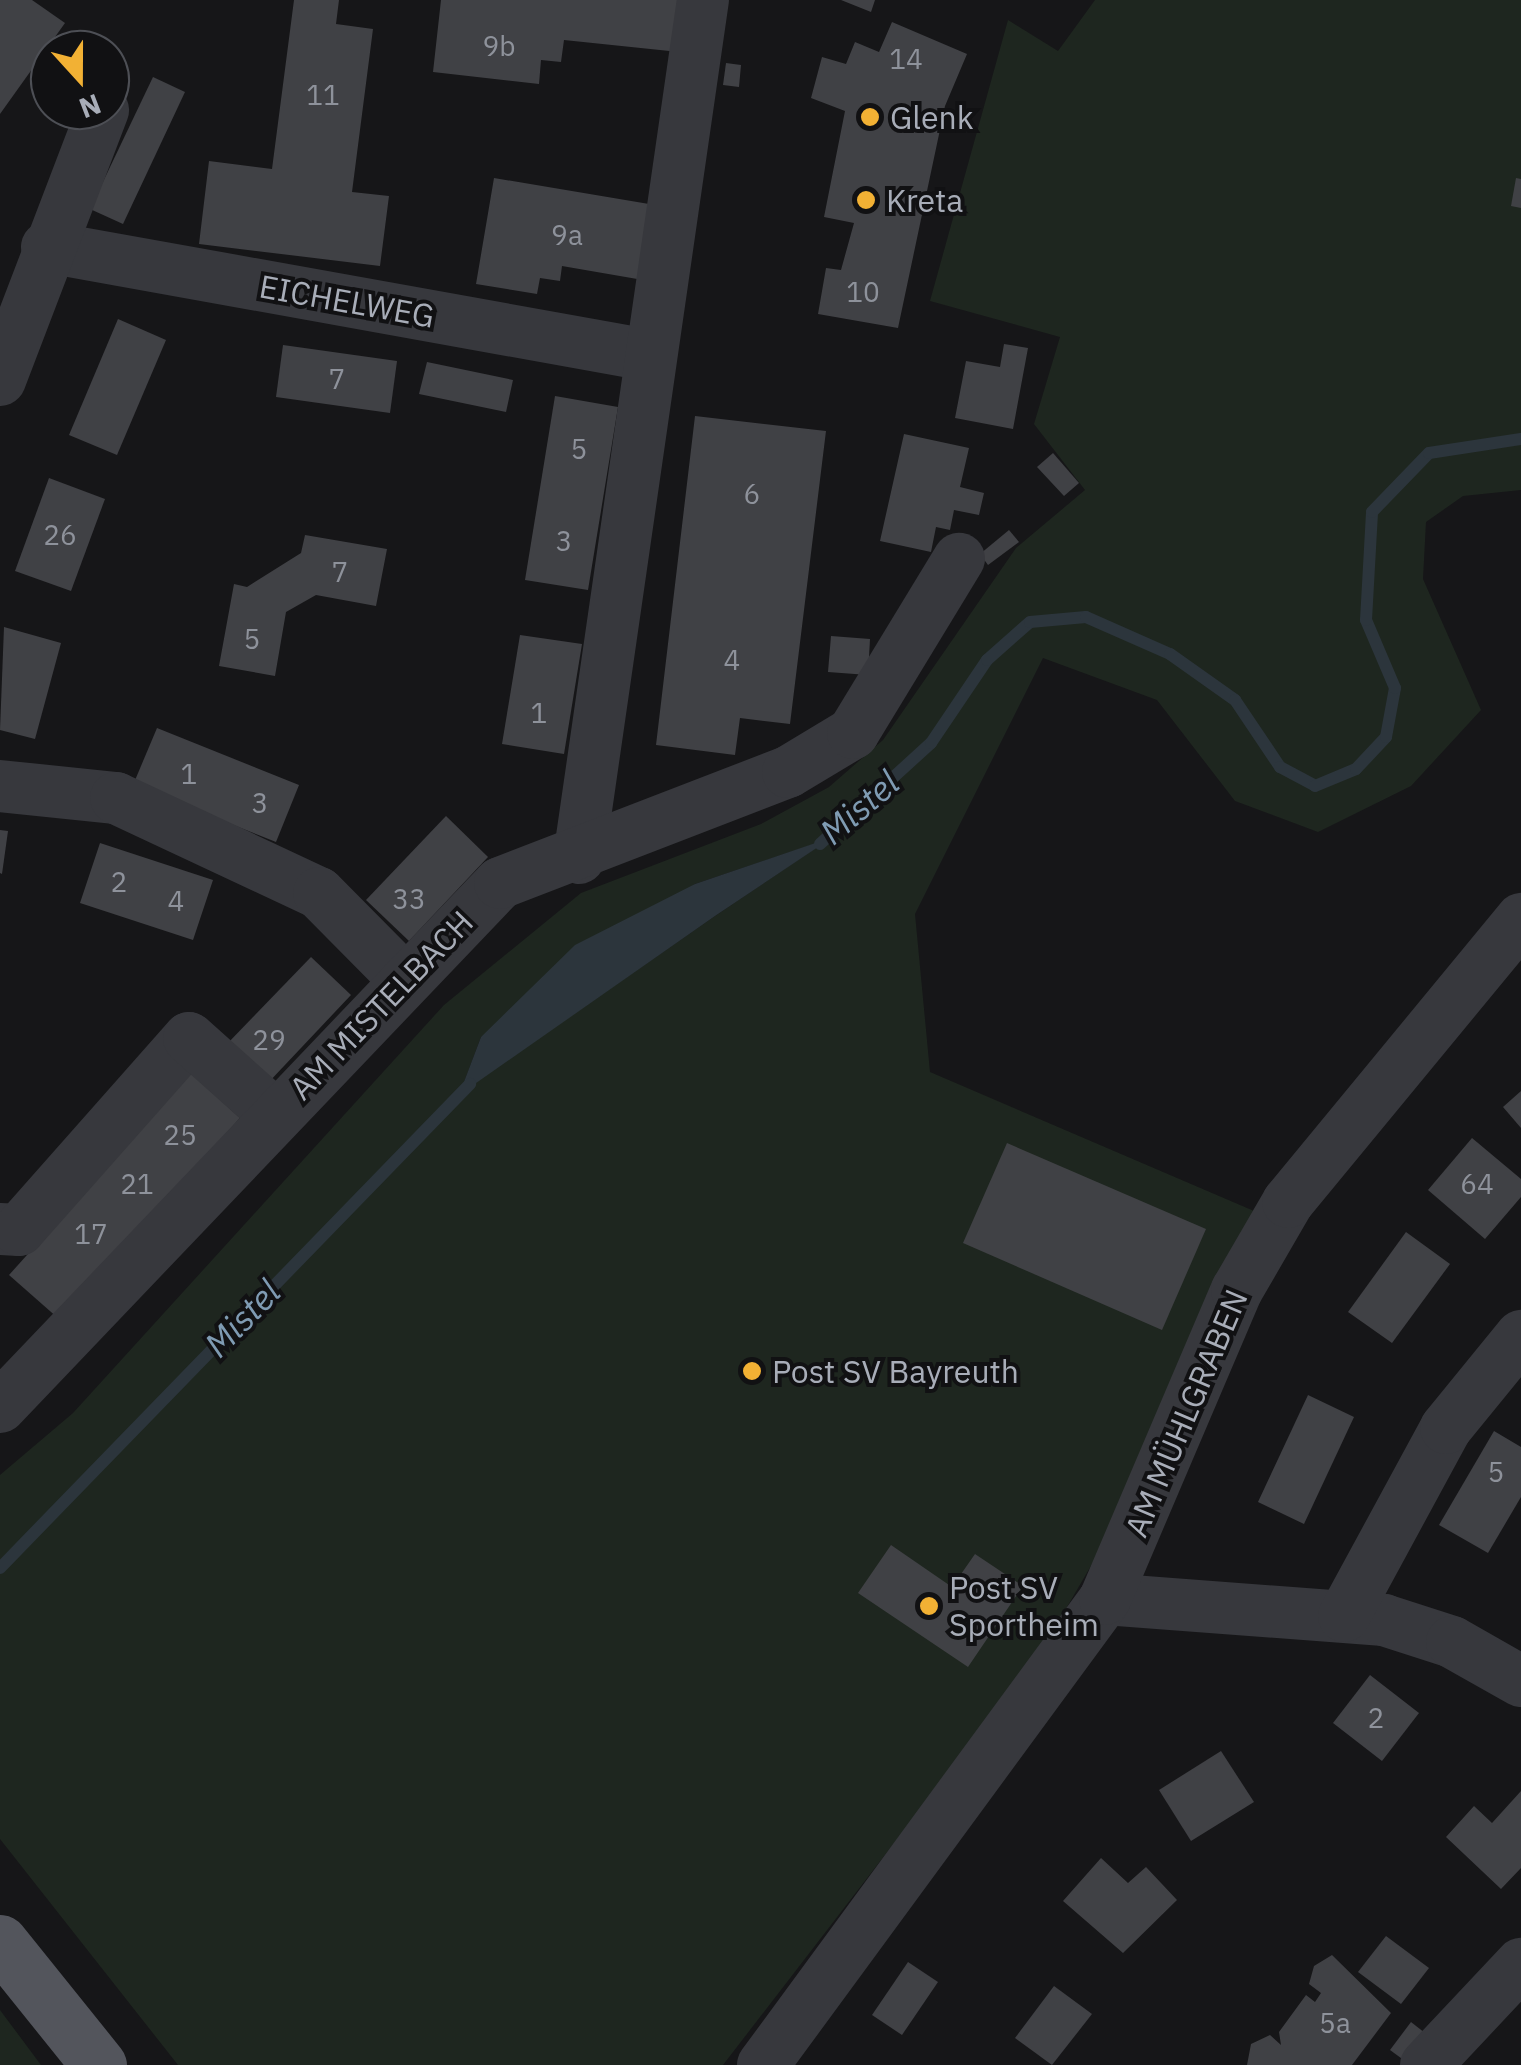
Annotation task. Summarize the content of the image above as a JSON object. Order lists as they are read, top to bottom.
{
  "streets": {
    "street": ["EICHELWEG", "AM MISTELBACH", "AM MÜHLGRABEN"]
  },
  "water": ["Mistel"],
  "places": [
    "Glenk",
    "Kreta",
    "Post SV Bayreuth",
    "Post SV Sportheim"
  ],
  "house_numbers": [
    "9b",
    "14",
    "11",
    "9a",
    "10",
    "7",
    "5",
    "6",
    "26",
    "3",
    "7",
    "5",
    "4",
    "1",
    "1",
    "3",
    "2",
    "33",
    "4",
    "29",
    "25",
    "21",
    "64",
    "17",
    "5",
    "2",
    "5a"
  ],
  "north": "bottom"
}
